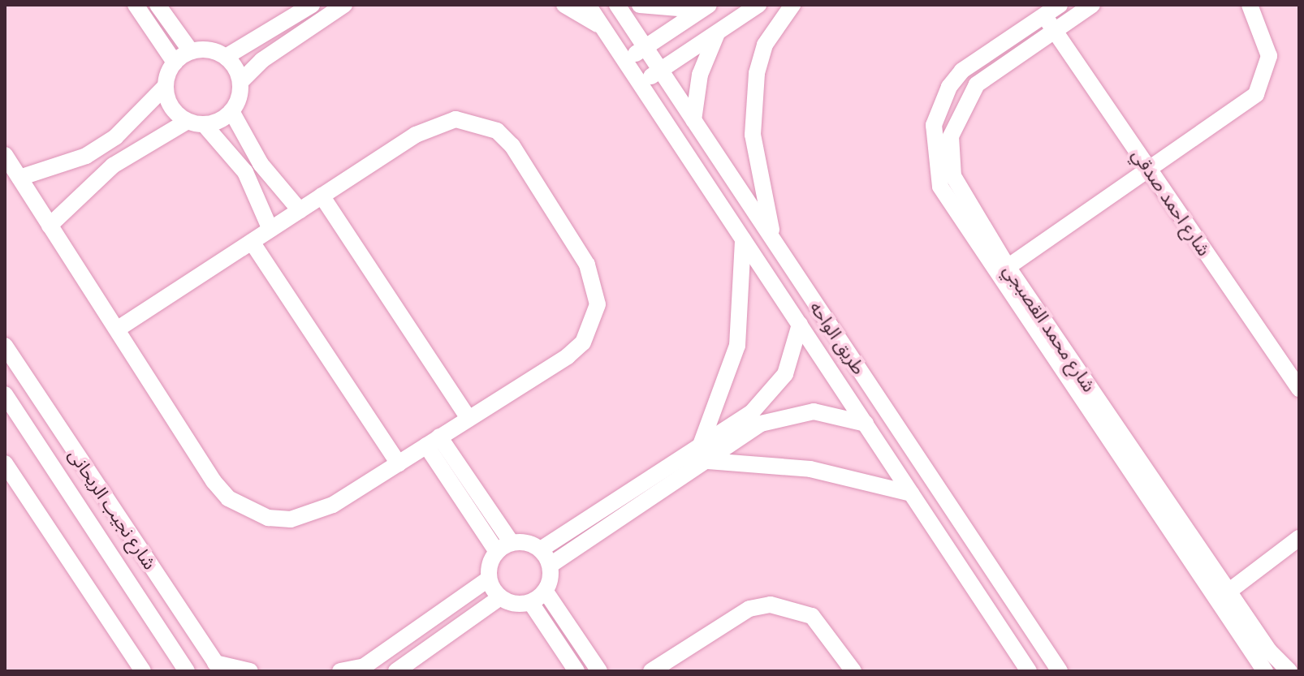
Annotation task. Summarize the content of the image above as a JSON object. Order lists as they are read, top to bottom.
{
  "streets": {
    "street": [
      "شارع احمد صدقي",
      "شارع محمد القصبجي",
      "طريق الواحه",
      "شارع نجيب الريحانى"
    ]
  },
  "crossings": [
    ["شارع احمد صدقي", "شارع محمد القصبجي"]
  ]
}
